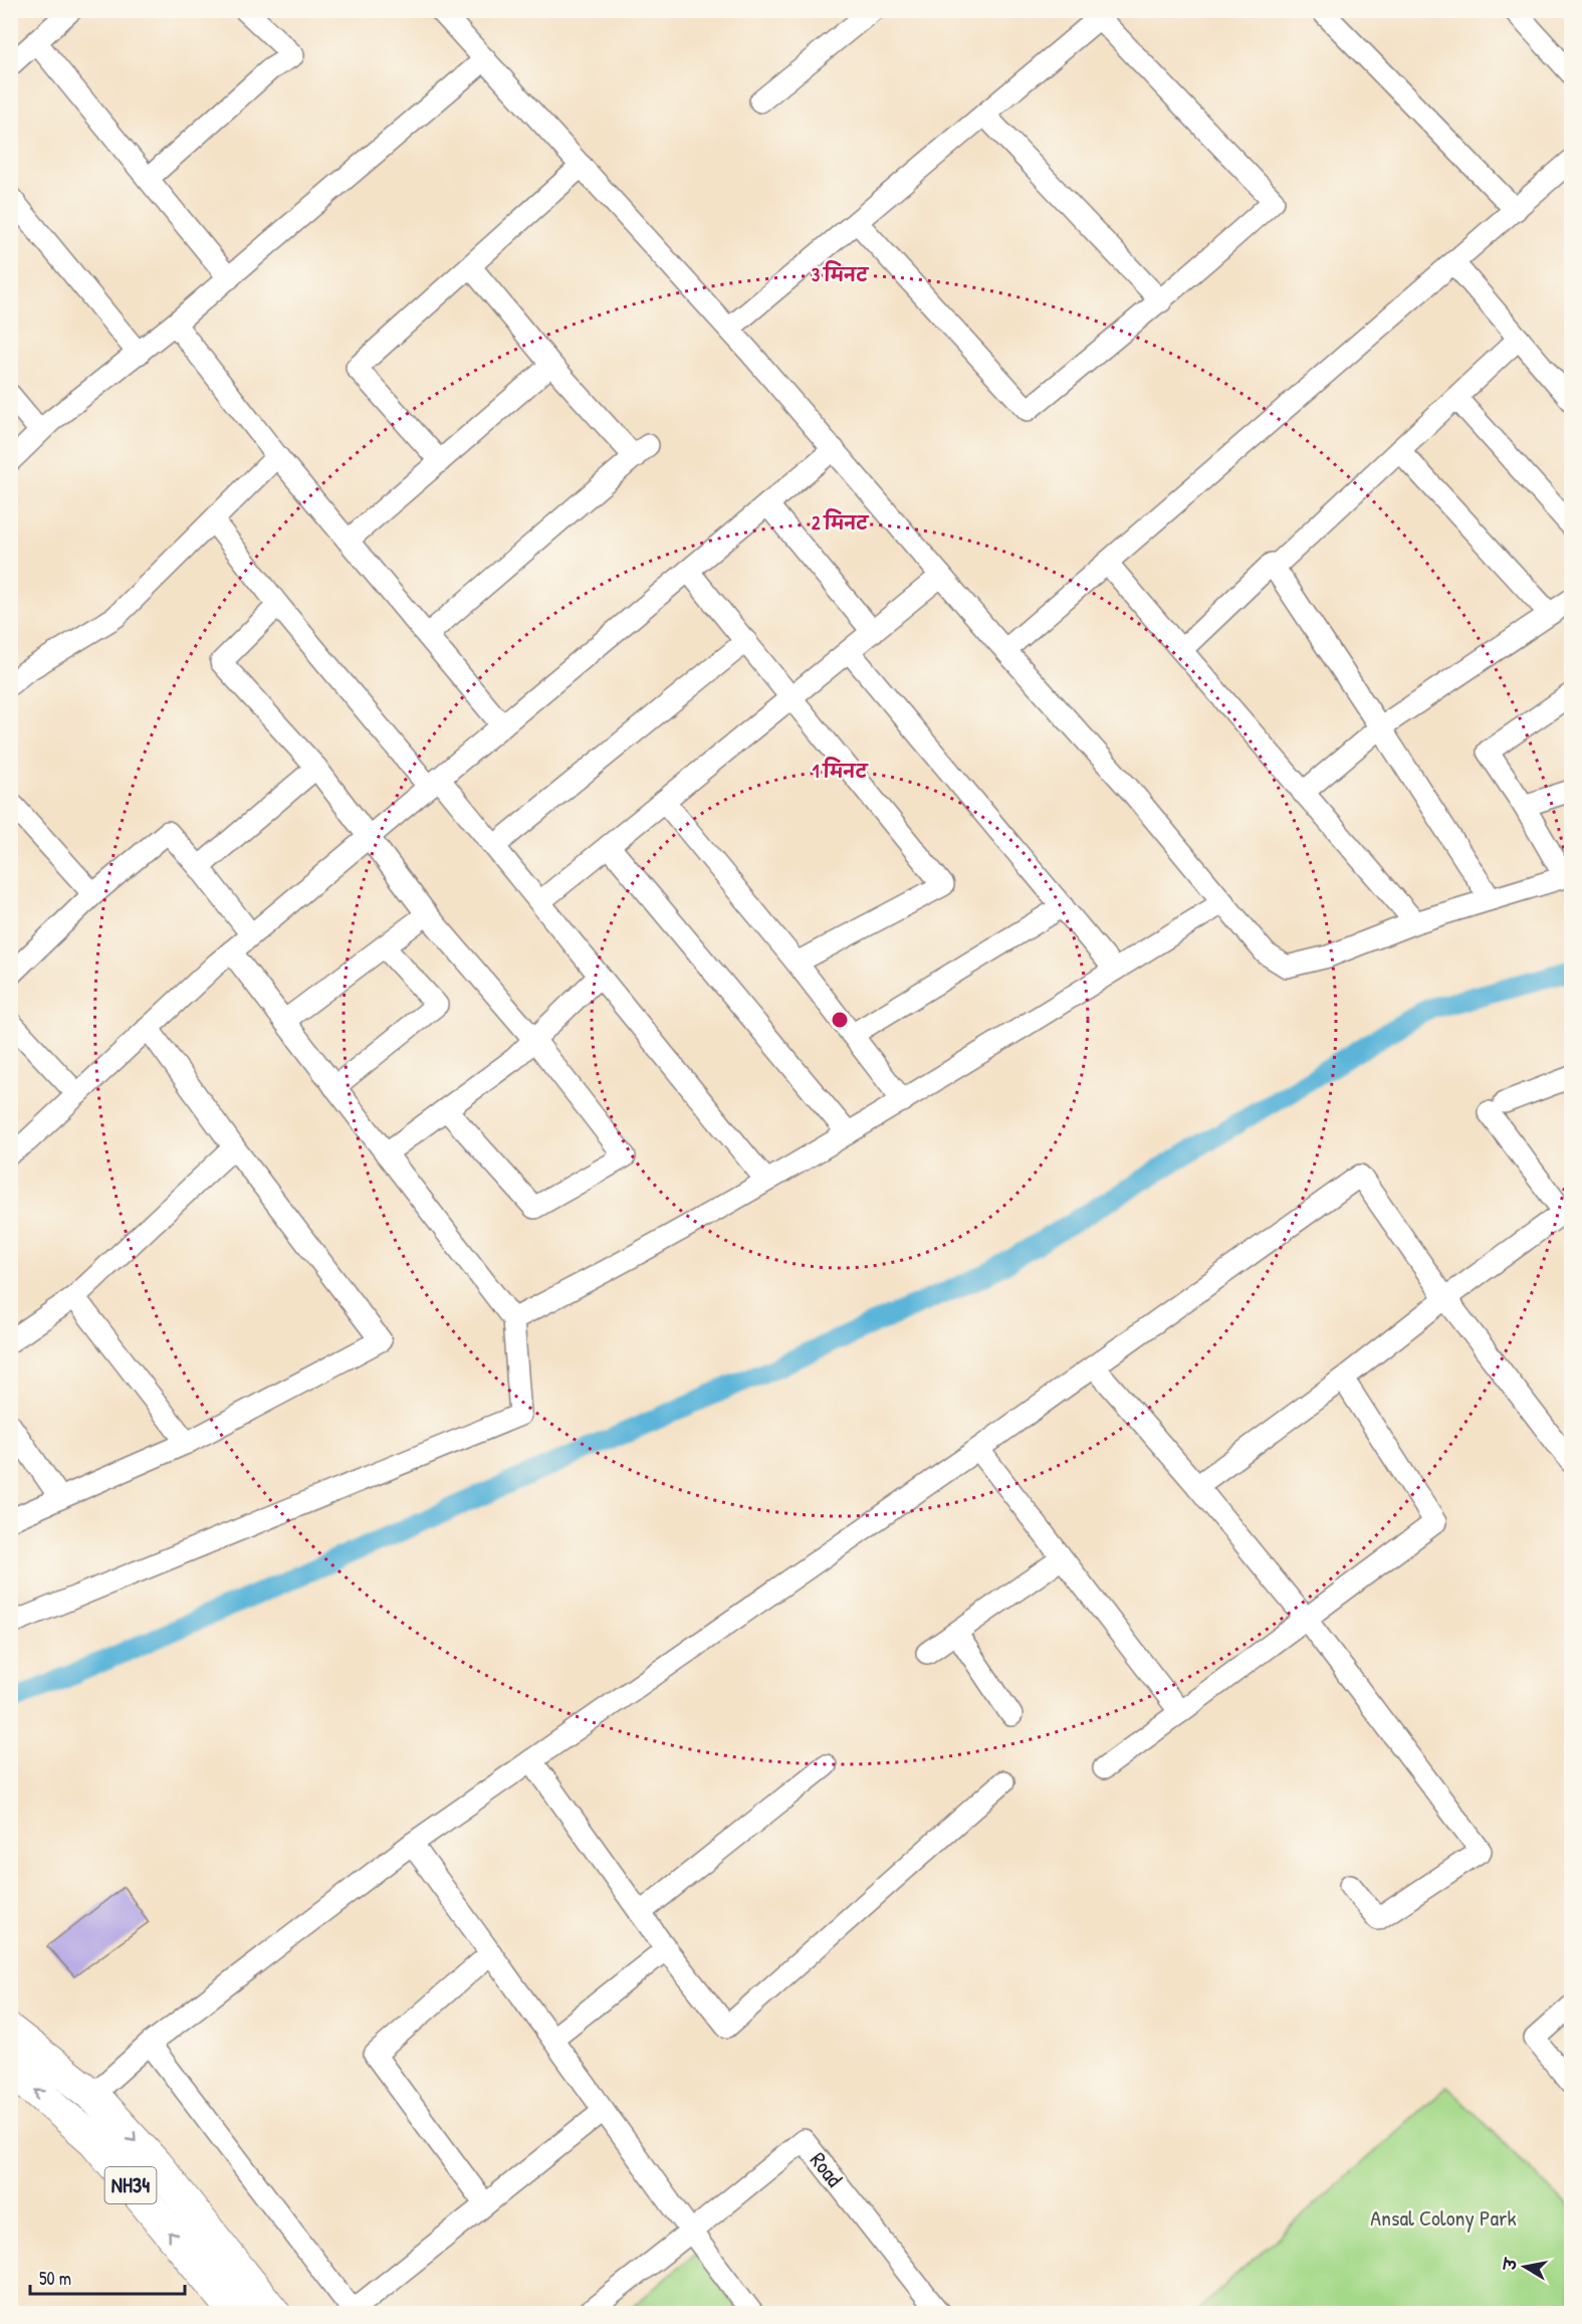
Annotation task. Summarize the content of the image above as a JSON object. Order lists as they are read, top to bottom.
{
  "streets": {
    "highway": ["NH34"],
    "street": ["Road"]
  },
  "parks": ["Ansal Colony Park"],
  "scale_bar": "50 m",
  "north": "left",
  "rings": ["3 मिनट", "2 मिनट", "1 मिनट"]
}
